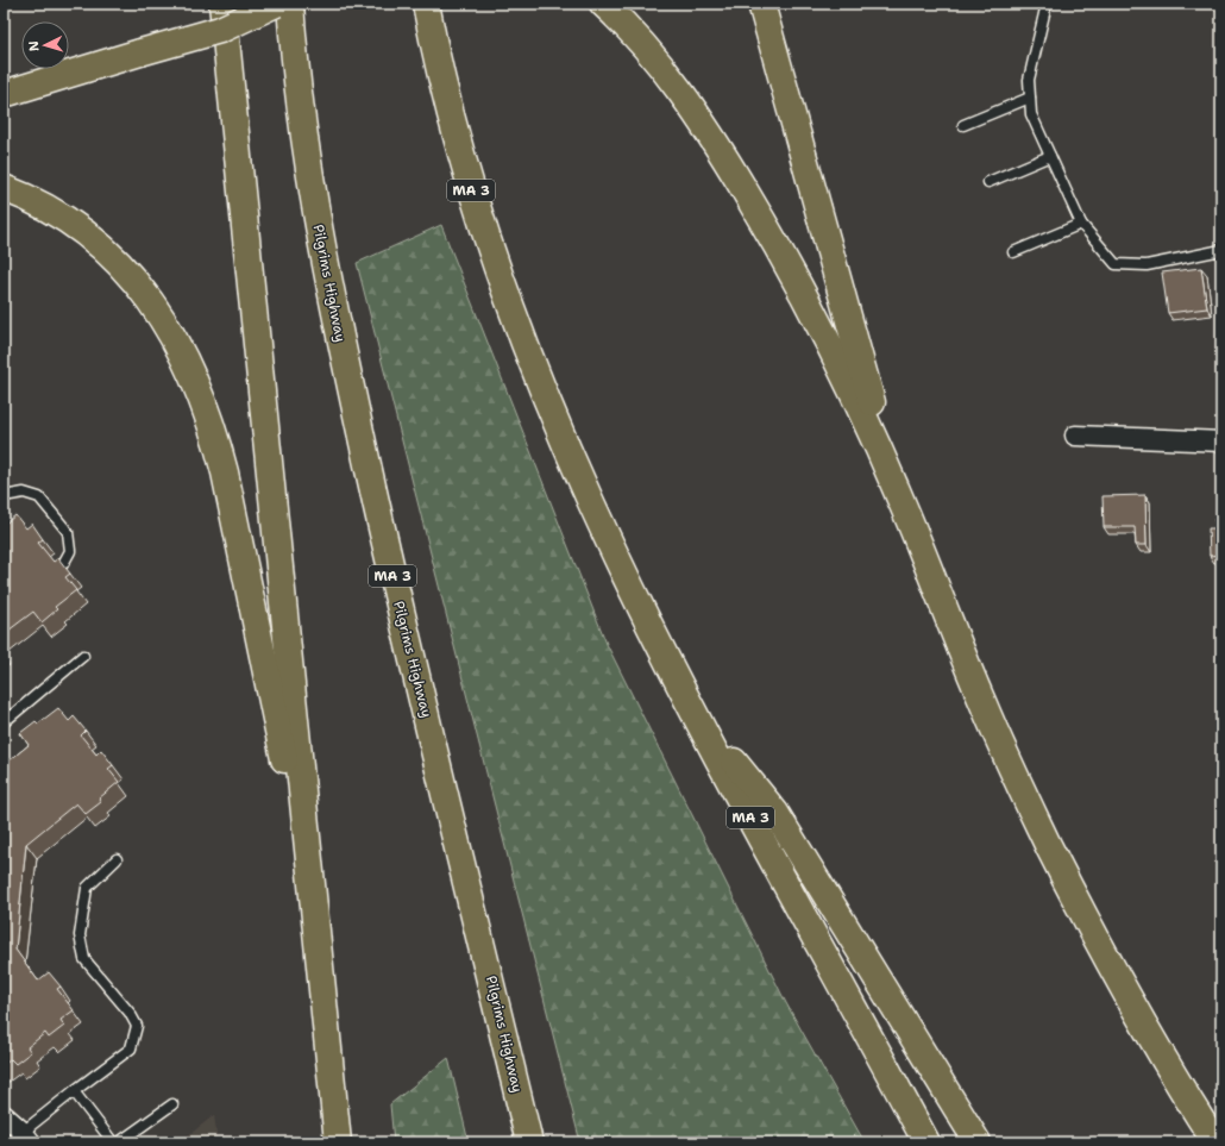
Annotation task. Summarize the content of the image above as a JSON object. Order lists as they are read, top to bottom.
{
  "streets": {
    "highway": ["MA 3", "Pilgrims Highway"]
  },
  "north": "left"
}
